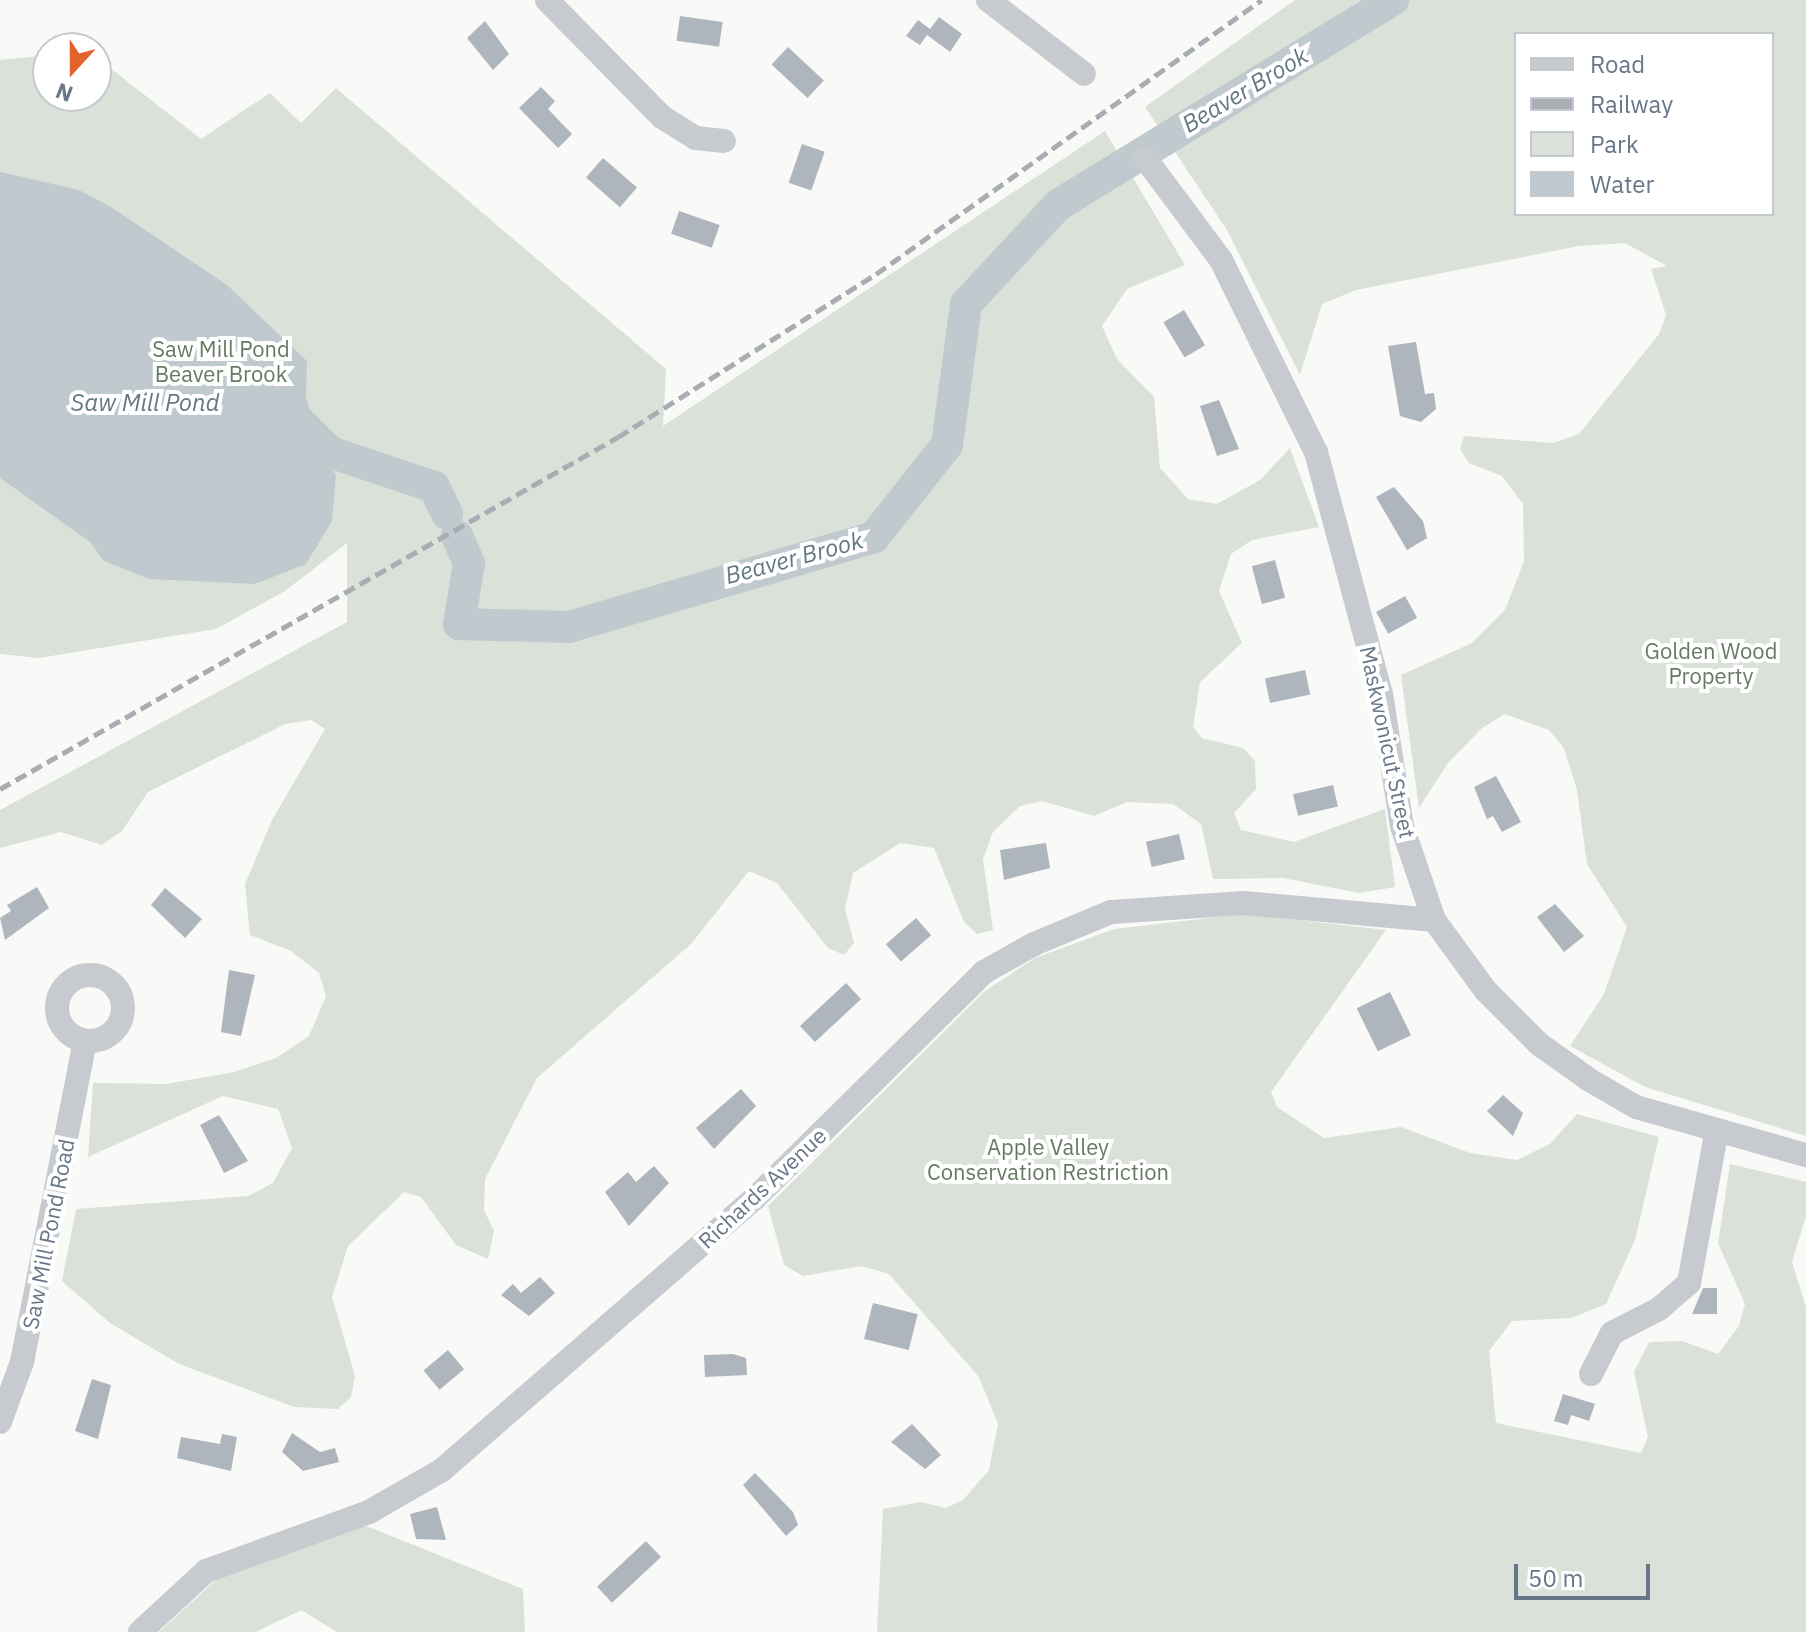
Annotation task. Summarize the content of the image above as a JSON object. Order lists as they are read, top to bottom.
{
  "streets": {
    "street": ["Maskwonicut Street", "Richards Avenue", "Saw Mill Pond Road"]
  },
  "crossings": [
    ["Maskwonicut Street", "Richards Avenue"]
  ],
  "water": ["Beaver Brook", "Saw Mill Pond"],
  "parks": ["Saw Mill Pond Beaver Brook", "Golden Wood Property", "Apple Valley Conservation Restriction"],
  "legend": [
    "Road",
    "Railway",
    "Park",
    "Water"
  ],
  "scale_bar": "50 m",
  "north": "bottom"
}
